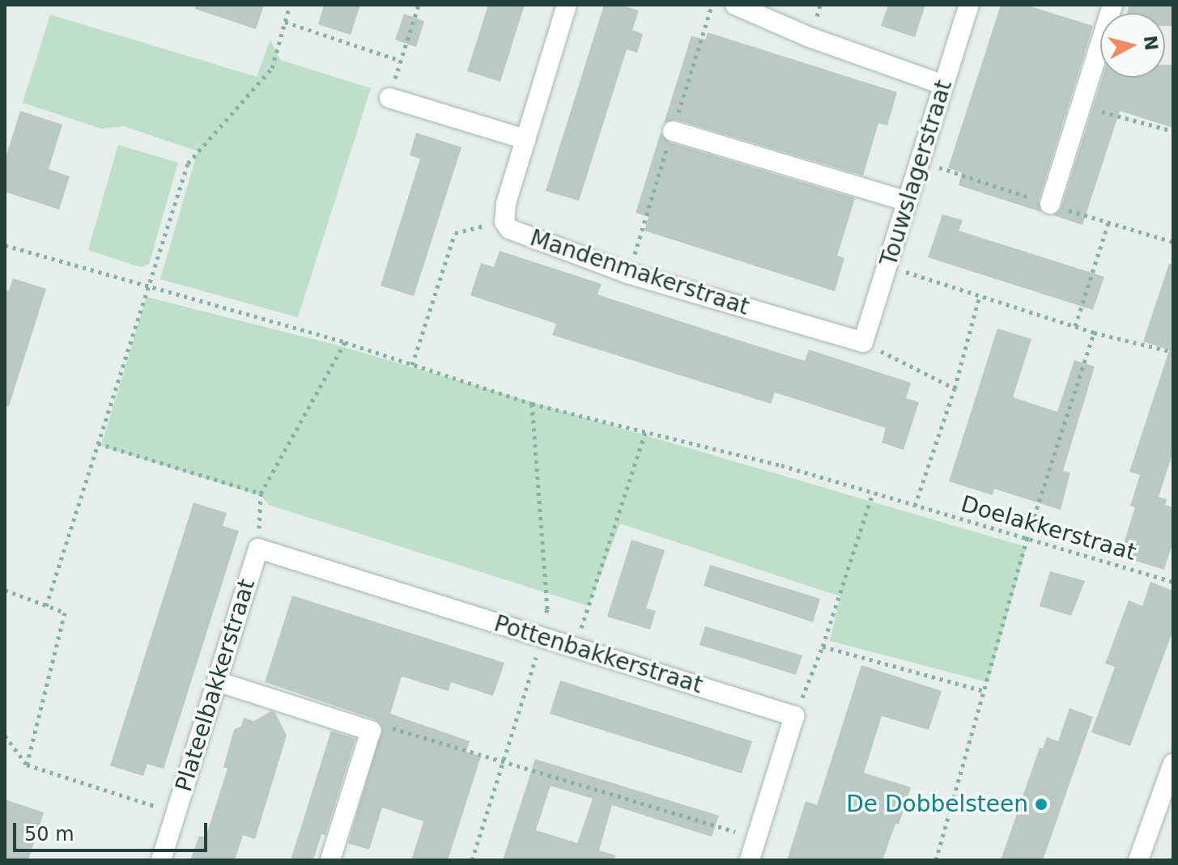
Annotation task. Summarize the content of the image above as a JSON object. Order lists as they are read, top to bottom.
{
  "streets": {
    "street": [
      "Touwslagerstraat",
      "Mandenmakerstraat",
      "Pottenbakkerstraat",
      "Plateelbakkerstraat"
    ],
    "path": ["Doelakkerstraat"]
  },
  "crossings": [
    ["Touwslagerstraat", "Mandenmakerstraat"],
    ["Pottenbakkerstraat", "Plateelbakkerstraat"]
  ],
  "places": ["De Dobbelsteen"],
  "scale_bar": "50 m",
  "north": "right"
}
